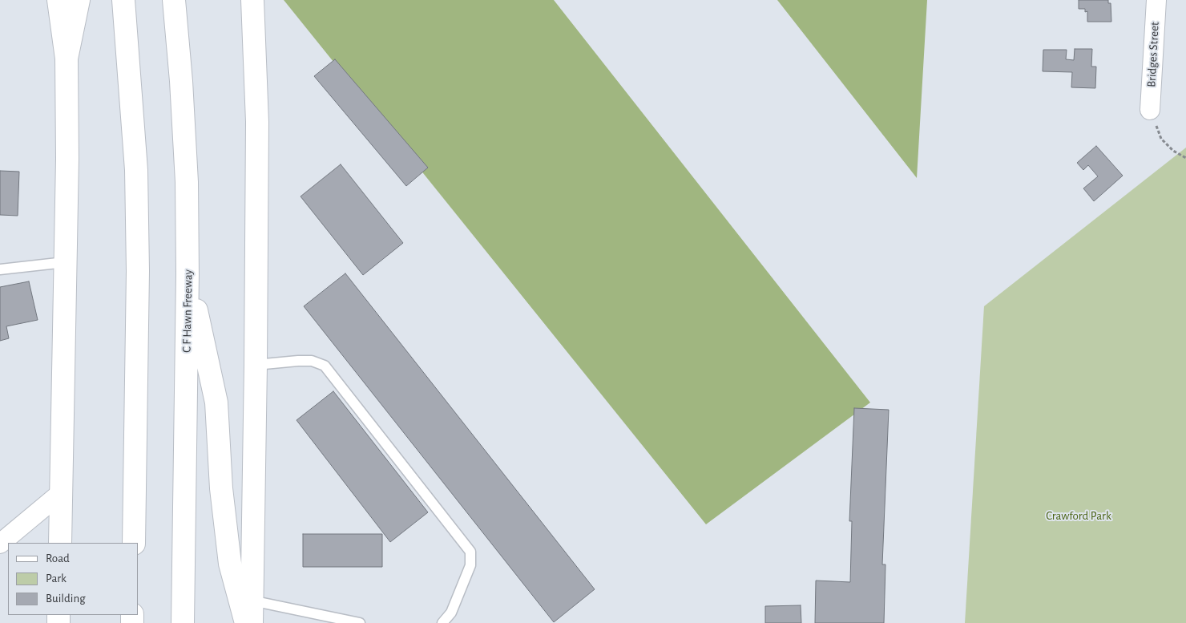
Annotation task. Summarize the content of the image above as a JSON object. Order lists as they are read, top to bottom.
{
  "streets": {
    "main road": ["C F Hawn Freeway"],
    "street": ["Bridges Street"]
  },
  "parks": ["Crawford Park"],
  "legend": ["Road", "Park", "Building"]
}
